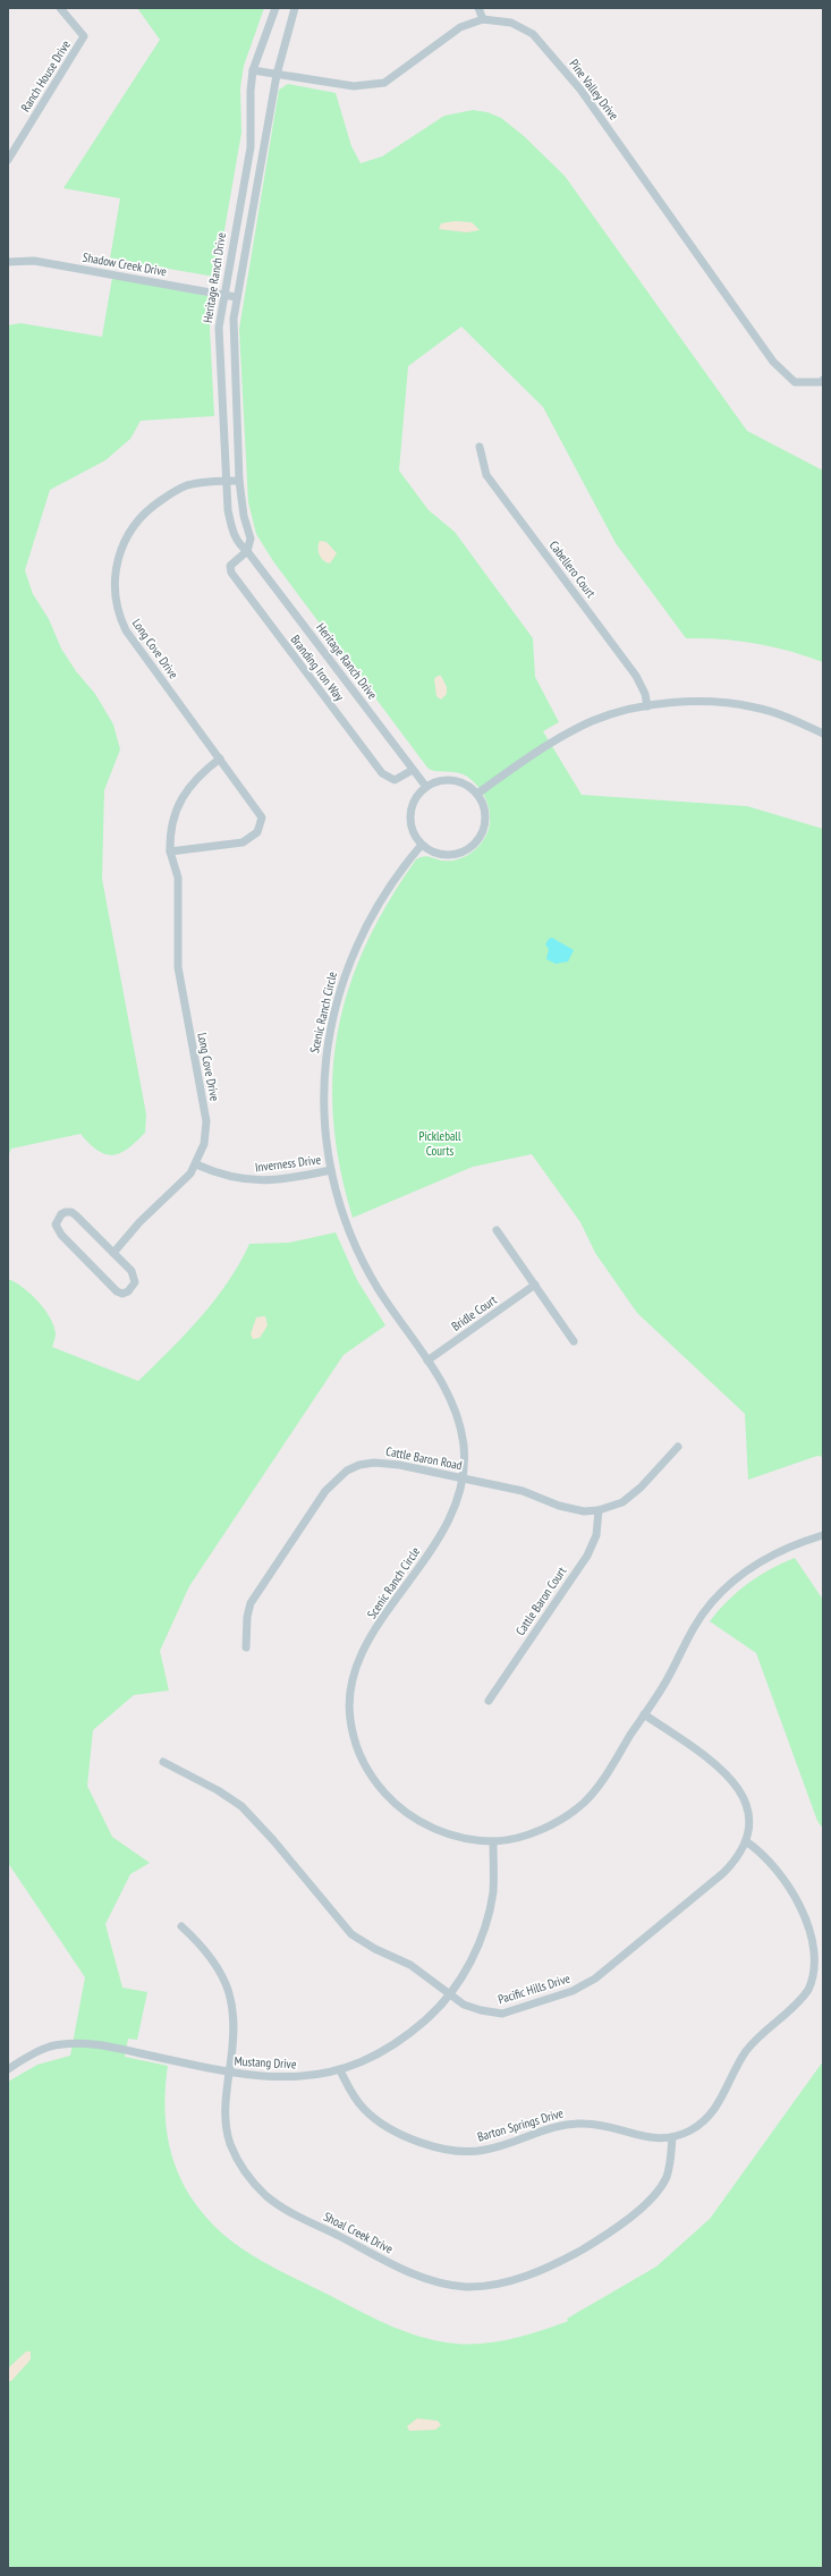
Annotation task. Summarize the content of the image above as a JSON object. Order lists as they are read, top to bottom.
{
  "streets": {
    "street": [
      "Ranch House Drive",
      "Pine Valley Drive",
      "Shadow Creek Drive",
      "Heritage Ranch Drive",
      "Cabellero Court",
      "Long Cove Drive",
      "Branding Iron Way",
      "Scenic Ranch Circle",
      "Inverness Drive",
      "Bridle Court",
      "Cattle Baron Road",
      "Cattle Baron Court",
      "Pacific Hills Drive",
      "Mustang Drive",
      "Barton Springs Drive",
      "Shoal Creek Drive"
    ]
  },
  "crossings": [
    ["Pine Valley Drive", "Heritage Ranch Drive"],
    ["Shadow Creek Drive", "Heritage Ranch Drive"],
    ["Heritage Ranch Drive", "Long Cove Drive"],
    ["Heritage Ranch Drive", "Branding Iron Way"],
    ["Heritage Ranch Drive", "Scenic Ranch Circle"],
    ["Long Cove Drive", "Inverness Drive"],
    ["Scenic Ranch Circle", "Inverness Drive"],
    ["Scenic Ranch Circle", "Bridle Court"],
    ["Scenic Ranch Circle", "Cattle Baron Road"],
    ["Scenic Ranch Circle", "Pacific Hills Drive"],
    ["Scenic Ranch Circle", "Mustang Drive"],
    ["Cattle Baron Road", "Cattle Baron Court"],
    ["Pacific Hills Drive", "Mustang Drive"],
    ["Pacific Hills Drive", "Barton Springs Drive"],
    ["Mustang Drive", "Barton Springs Drive"],
    ["Mustang Drive", "Shoal Creek Drive"],
    ["Barton Springs Drive", "Shoal Creek Drive"]
  ],
  "parks": ["Pickleball Courts"]
}
